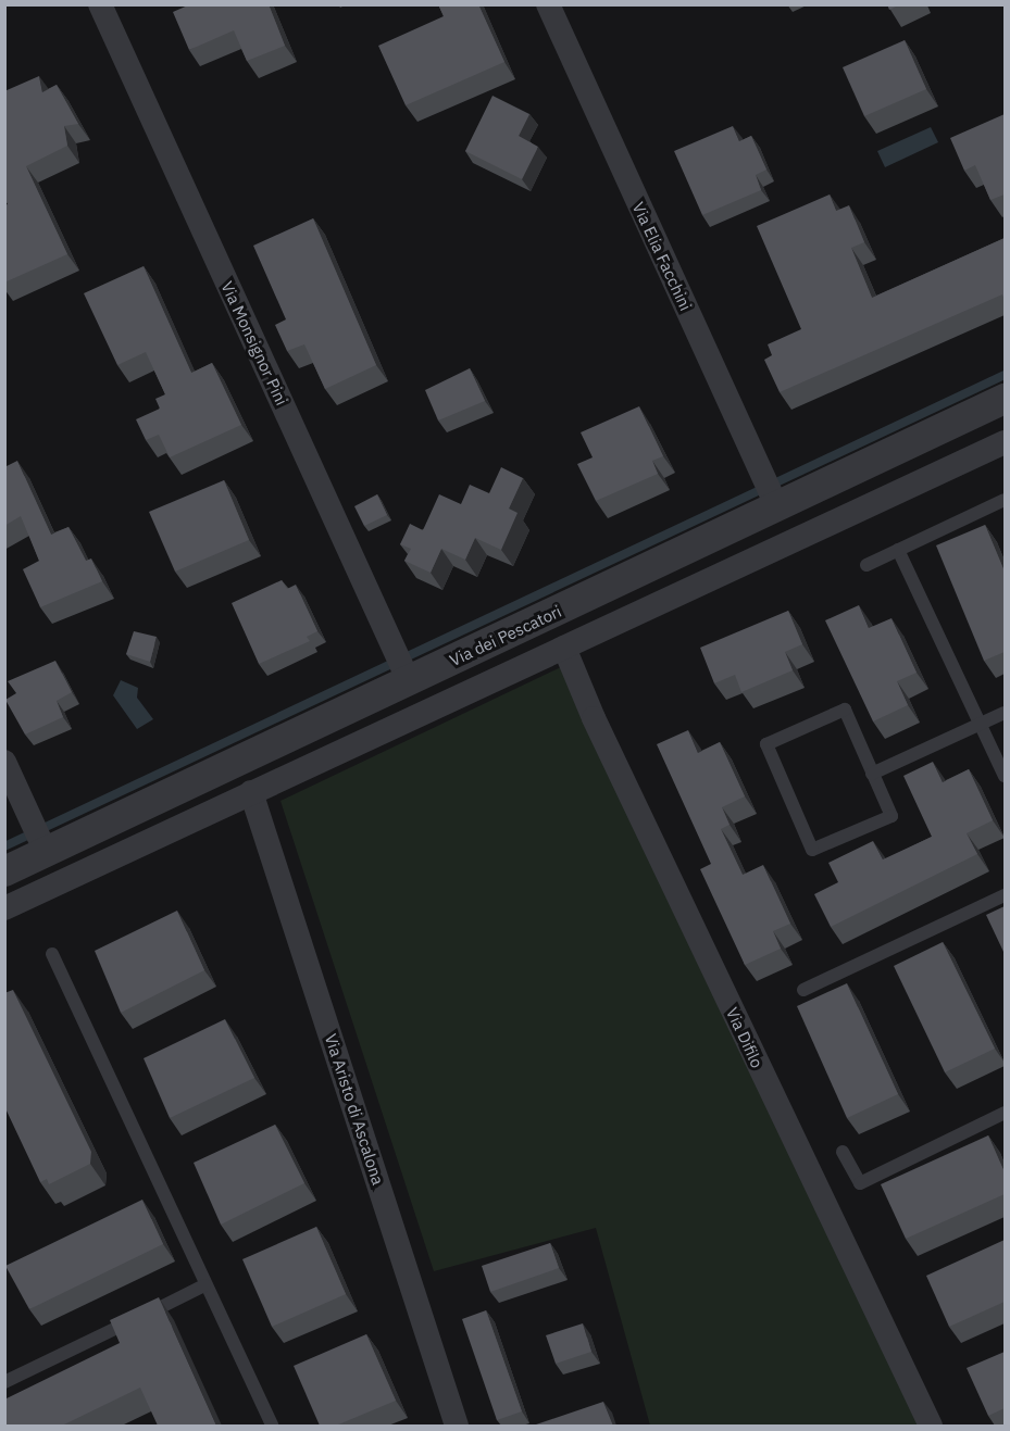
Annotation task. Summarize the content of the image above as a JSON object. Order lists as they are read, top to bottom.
{
  "streets": {
    "street": [
      "Via Elia Facchini",
      "Via Monsignor Pini",
      "Via dei Pescatori",
      "Via Difilo",
      "Via Aristo di Ascalona"
    ]
  },
  "crossings": [
    ["Via Elia Facchini", "Via dei Pescatori"],
    ["Via Monsignor Pini", "Via dei Pescatori"]
  ]
}
